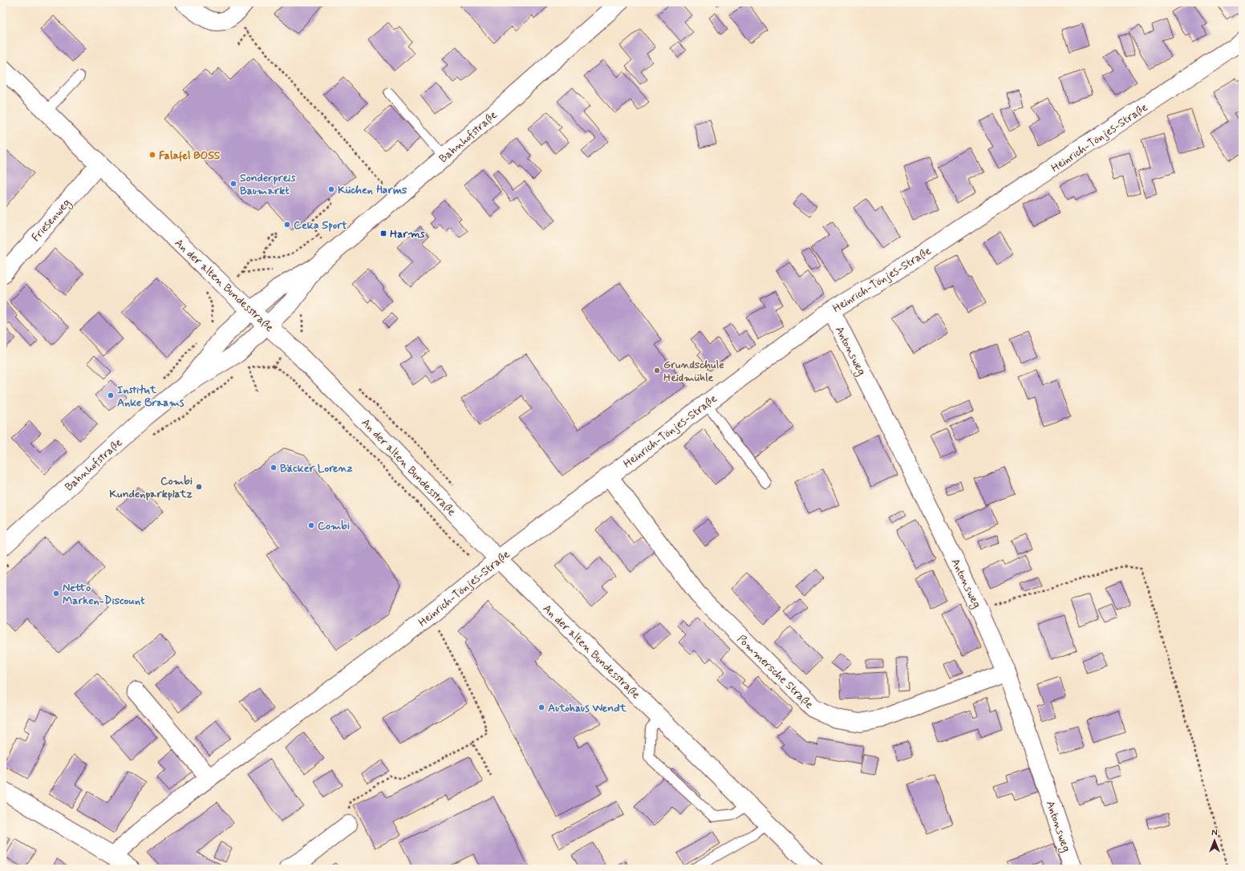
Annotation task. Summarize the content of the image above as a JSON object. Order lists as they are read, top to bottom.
{
  "streets": {
    "street": [
      "Bahnhofstraße",
      "Heinrich-Tönjes-Straße",
      "Friesenweg",
      "An der alten Bundesstraße",
      "Antonsweg",
      "Pommersche Straße"
    ]
  },
  "crossings": [
    ["Bahnhofstraße", "An der alten Bundesstraße"],
    ["Heinrich-Tönjes-Straße", "An der alten Bundesstraße"],
    ["Heinrich-Tönjes-Straße", "Antonsweg"],
    ["Heinrich-Tönjes-Straße", "Pommersche Straße"],
    ["Friesenweg", "An der alten Bundesstraße"],
    ["Antonsweg", "Pommersche Straße"]
  ],
  "places": {
    "other": [
      "Falafel BOSS",
      "Sonderpreis Baumarkt",
      "Küchen Harms",
      "Ceka Sport",
      "Grundschule Heidmühle",
      "Institut Anke Braams",
      "Bäcker Lorenz",
      "Combi Kundenparkplatz",
      "Combi",
      "Netto Marken-Discount",
      "Autohaus Wendt"
    ],
    "transit": ["Harms"]
  },
  "north": "top"
}
